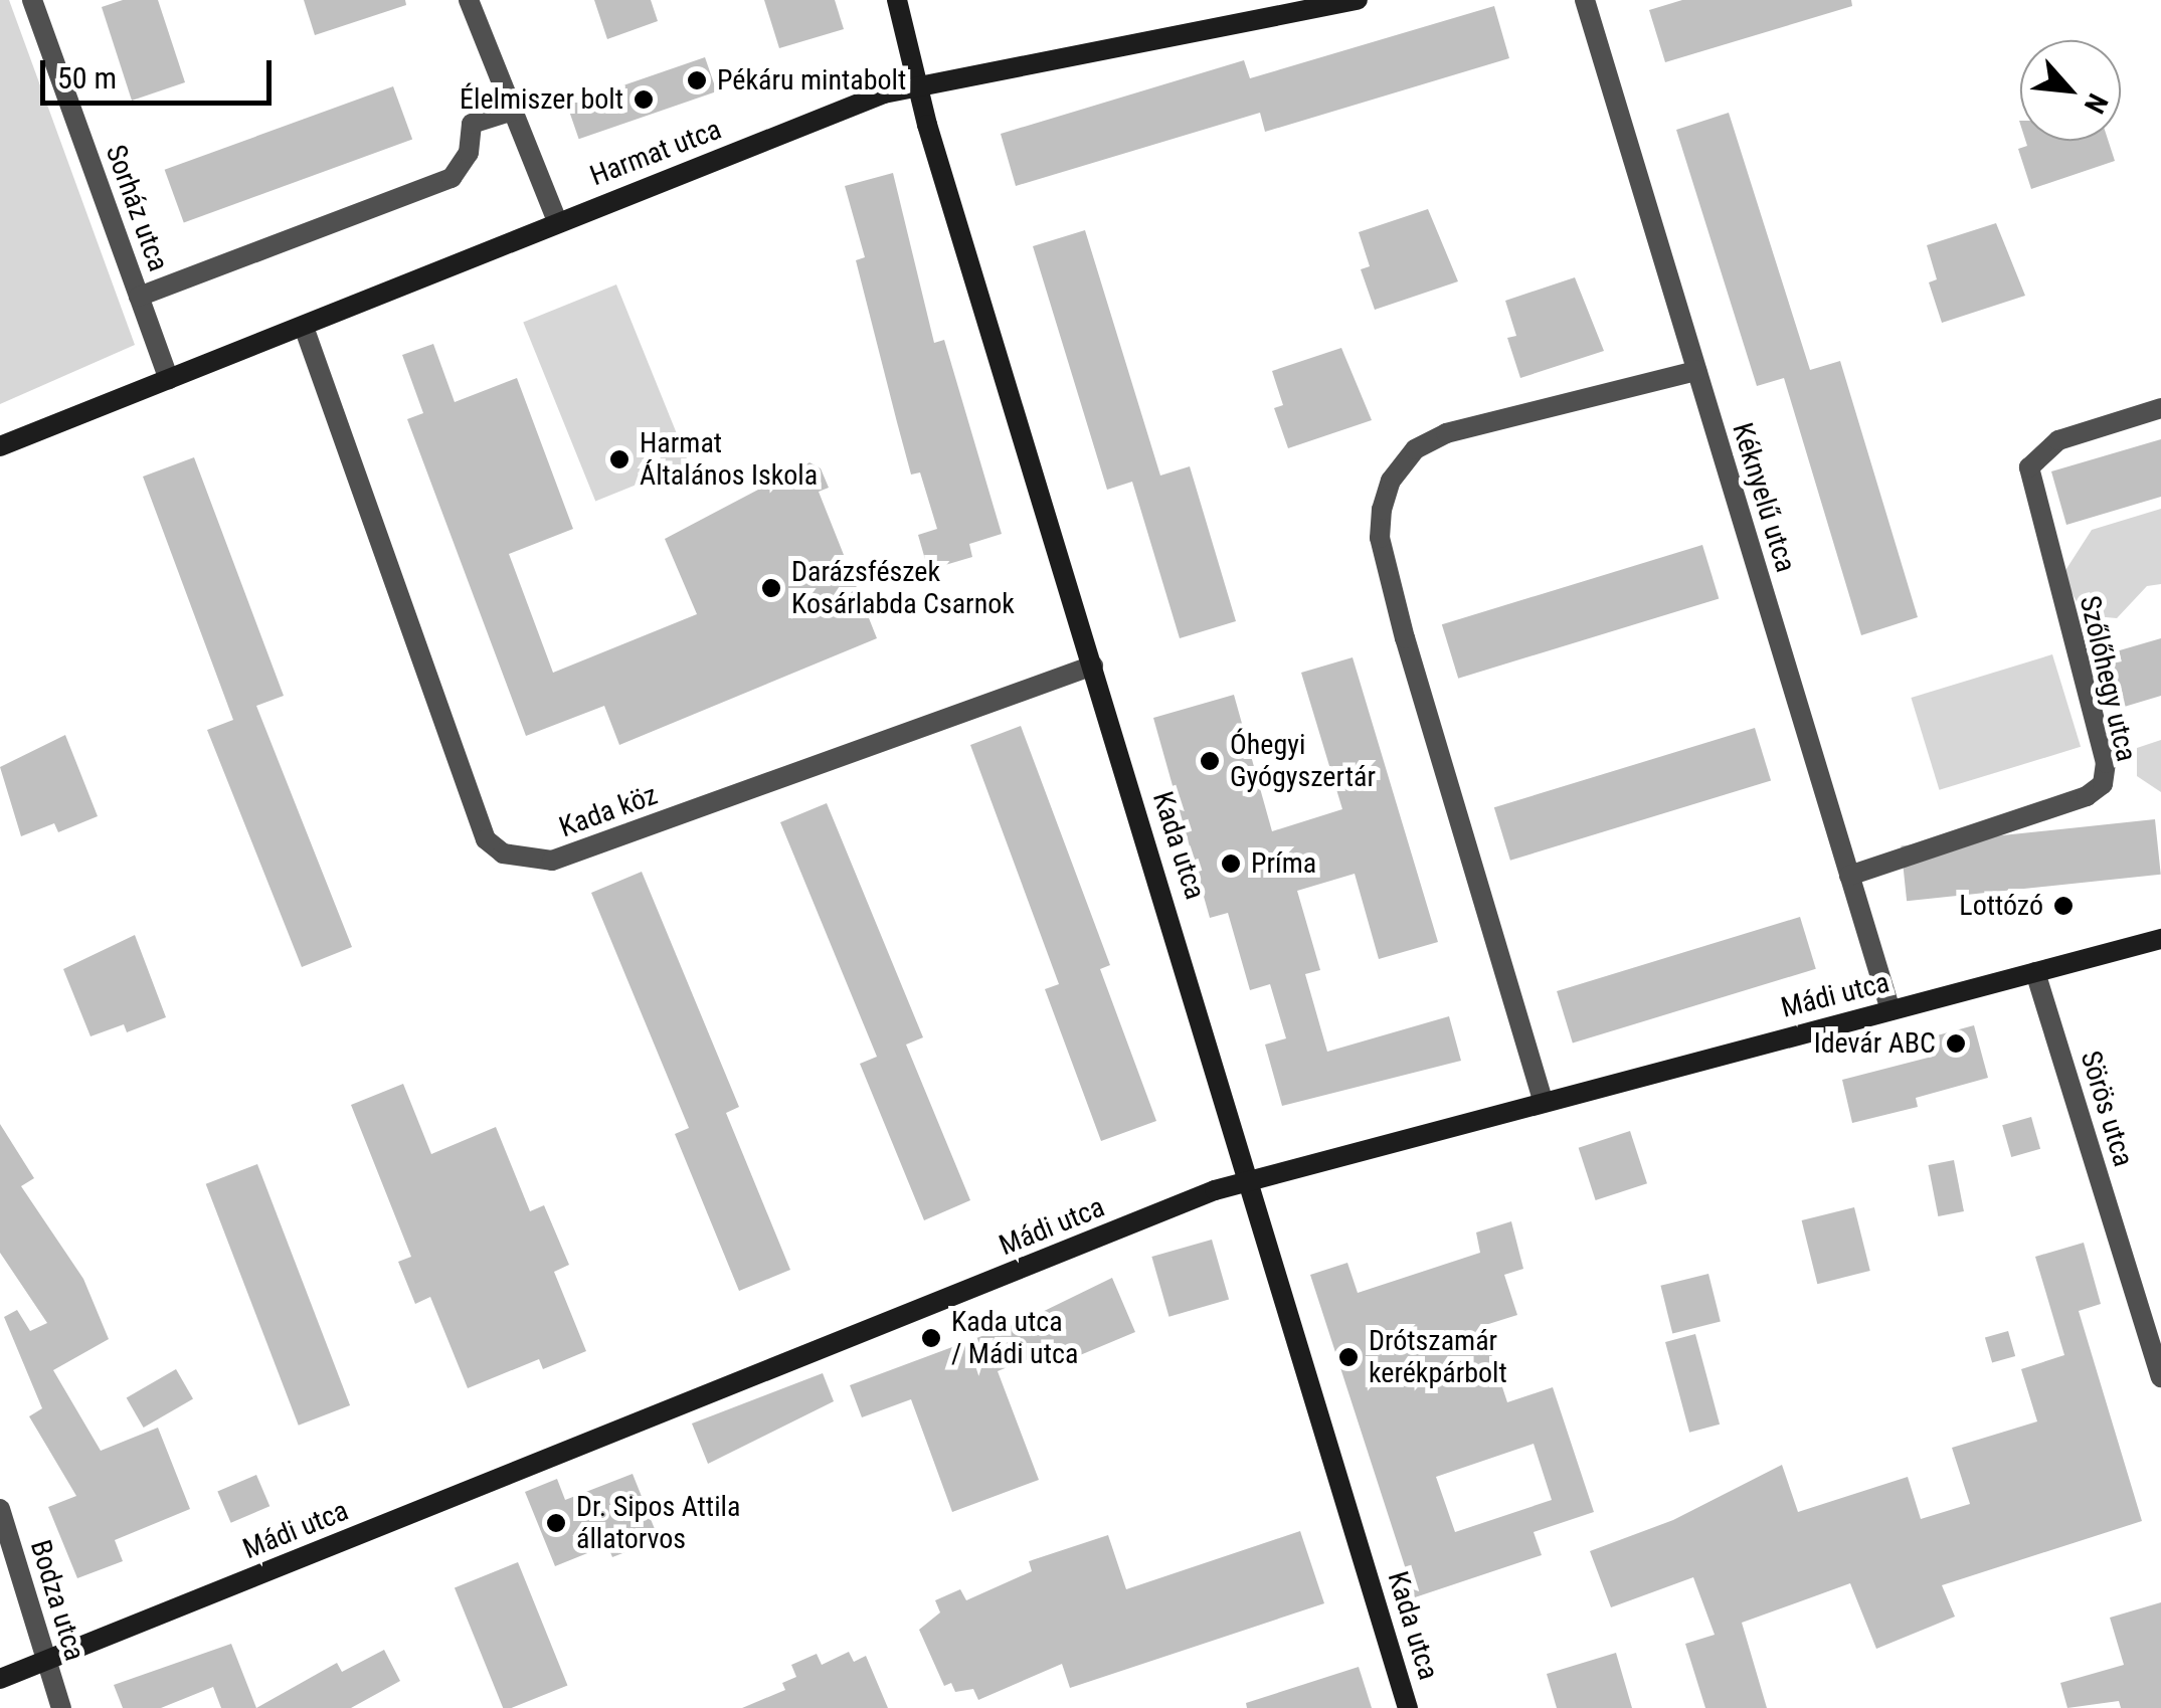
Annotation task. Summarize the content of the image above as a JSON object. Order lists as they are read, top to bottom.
{
  "streets": {
    "street": [
      "Harmat utca",
      "Sorház utca",
      "Kéknyelű utca",
      "Szőlőhegy utca",
      "Kada köz",
      "Kada utca",
      "Mádi utca",
      "Sörös utca",
      "Bodza utca"
    ]
  },
  "crossings": [
    ["Harmat utca", "Sorház utca"],
    ["Harmat utca", "Kada köz"],
    ["Harmat utca", "Kada utca"],
    ["Kéknyelű utca", "Szőlőhegy utca"],
    ["Kéknyelű utca", "Mádi utca"],
    ["Kada köz", "Kada utca"],
    ["Kada utca", "Mádi utca"],
    ["Mádi utca", "Sörös utca"],
    ["Mádi utca", "Bodza utca"]
  ],
  "places": [
    "Pékáru mintabolt",
    "Élelmiszer bolt",
    "Harmat Általános Iskola",
    "Darázsfészek Kosárlabda Csarnok",
    "Óhegyi Gyógyszertár",
    "Príma",
    "Lottózó",
    "Idevár ABC",
    "Kada utca / Mádi utca",
    "Drótszamár kerékpárbolt",
    "Dr. Sipos Attila állatorvos"
  ],
  "scale_bar": "50 m",
  "north": "bottom right"
}
